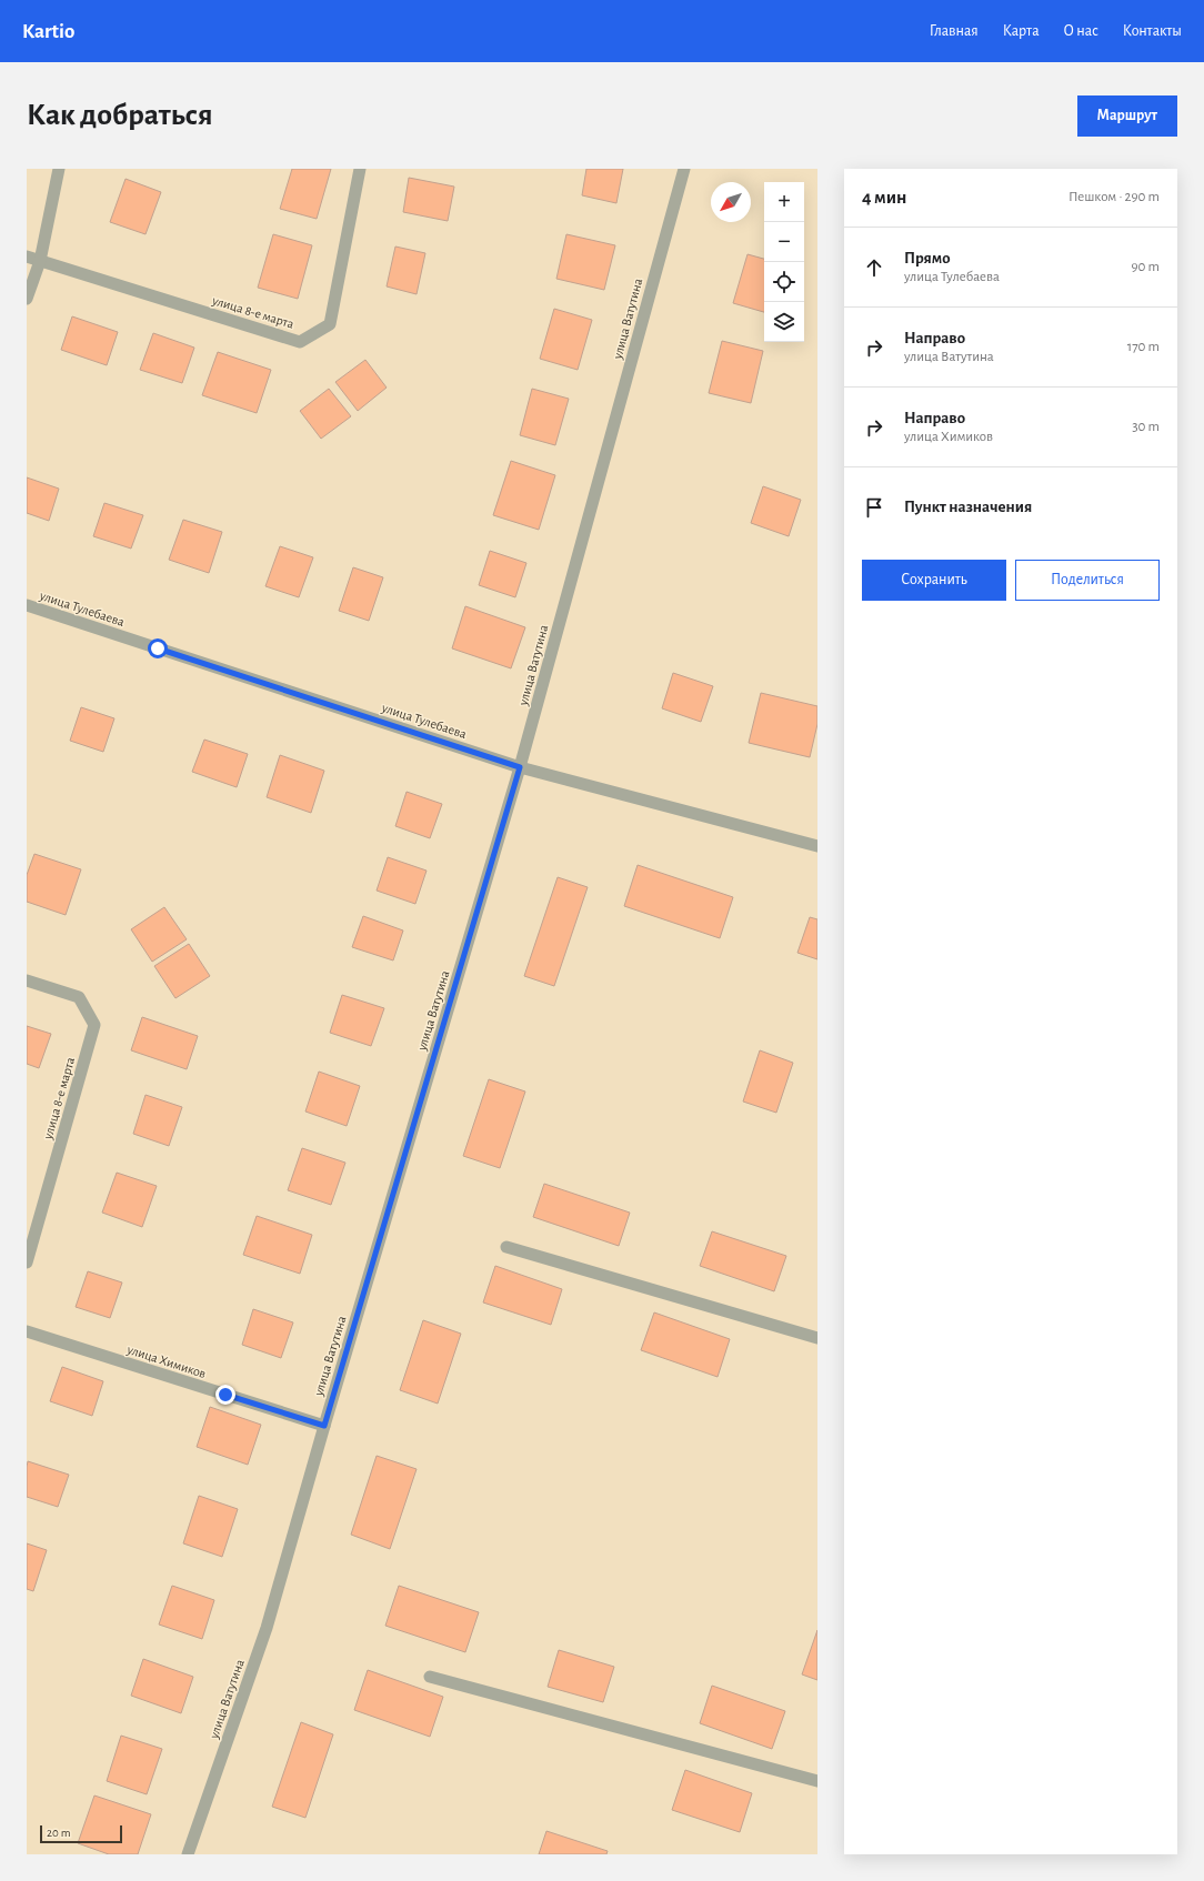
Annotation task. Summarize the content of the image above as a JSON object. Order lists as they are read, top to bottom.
{
  "streets": {
    "street": [
      "улица 8-е марта",
      "улица Ватутина",
      "улица Тулебаева",
      "улица Химиков"
    ]
  },
  "crossings": [
    ["улица Ватутина", "улица Тулебаева"],
    ["улица Ватутина", "улица Химиков"]
  ],
  "scale_bar": "20 m",
  "north": "bottom left",
  "page": {
    "header": "Kartio",
    "nav": [
      "Главная",
      "Карта",
      "О нас",
      "Контакты"
    ],
    "buttons": [
      "Маршрут",
      ["Сохранить", "Поделиться"]
    ],
    "title": "Как добраться",
    "heading": ["4 мин", "Пешком · 290 m"],
    "map_buttons": ["+", "−"],
    "list": [
      ["Прямо", "улица Тулебаева", "90 m"],
      ["Направо", "улица Ватутина", "170 m"],
      ["Направо", "улица Химиков", "30 m"],
      "Пункт назначения"
    ],
    "scale": "20 m"
  }
}
